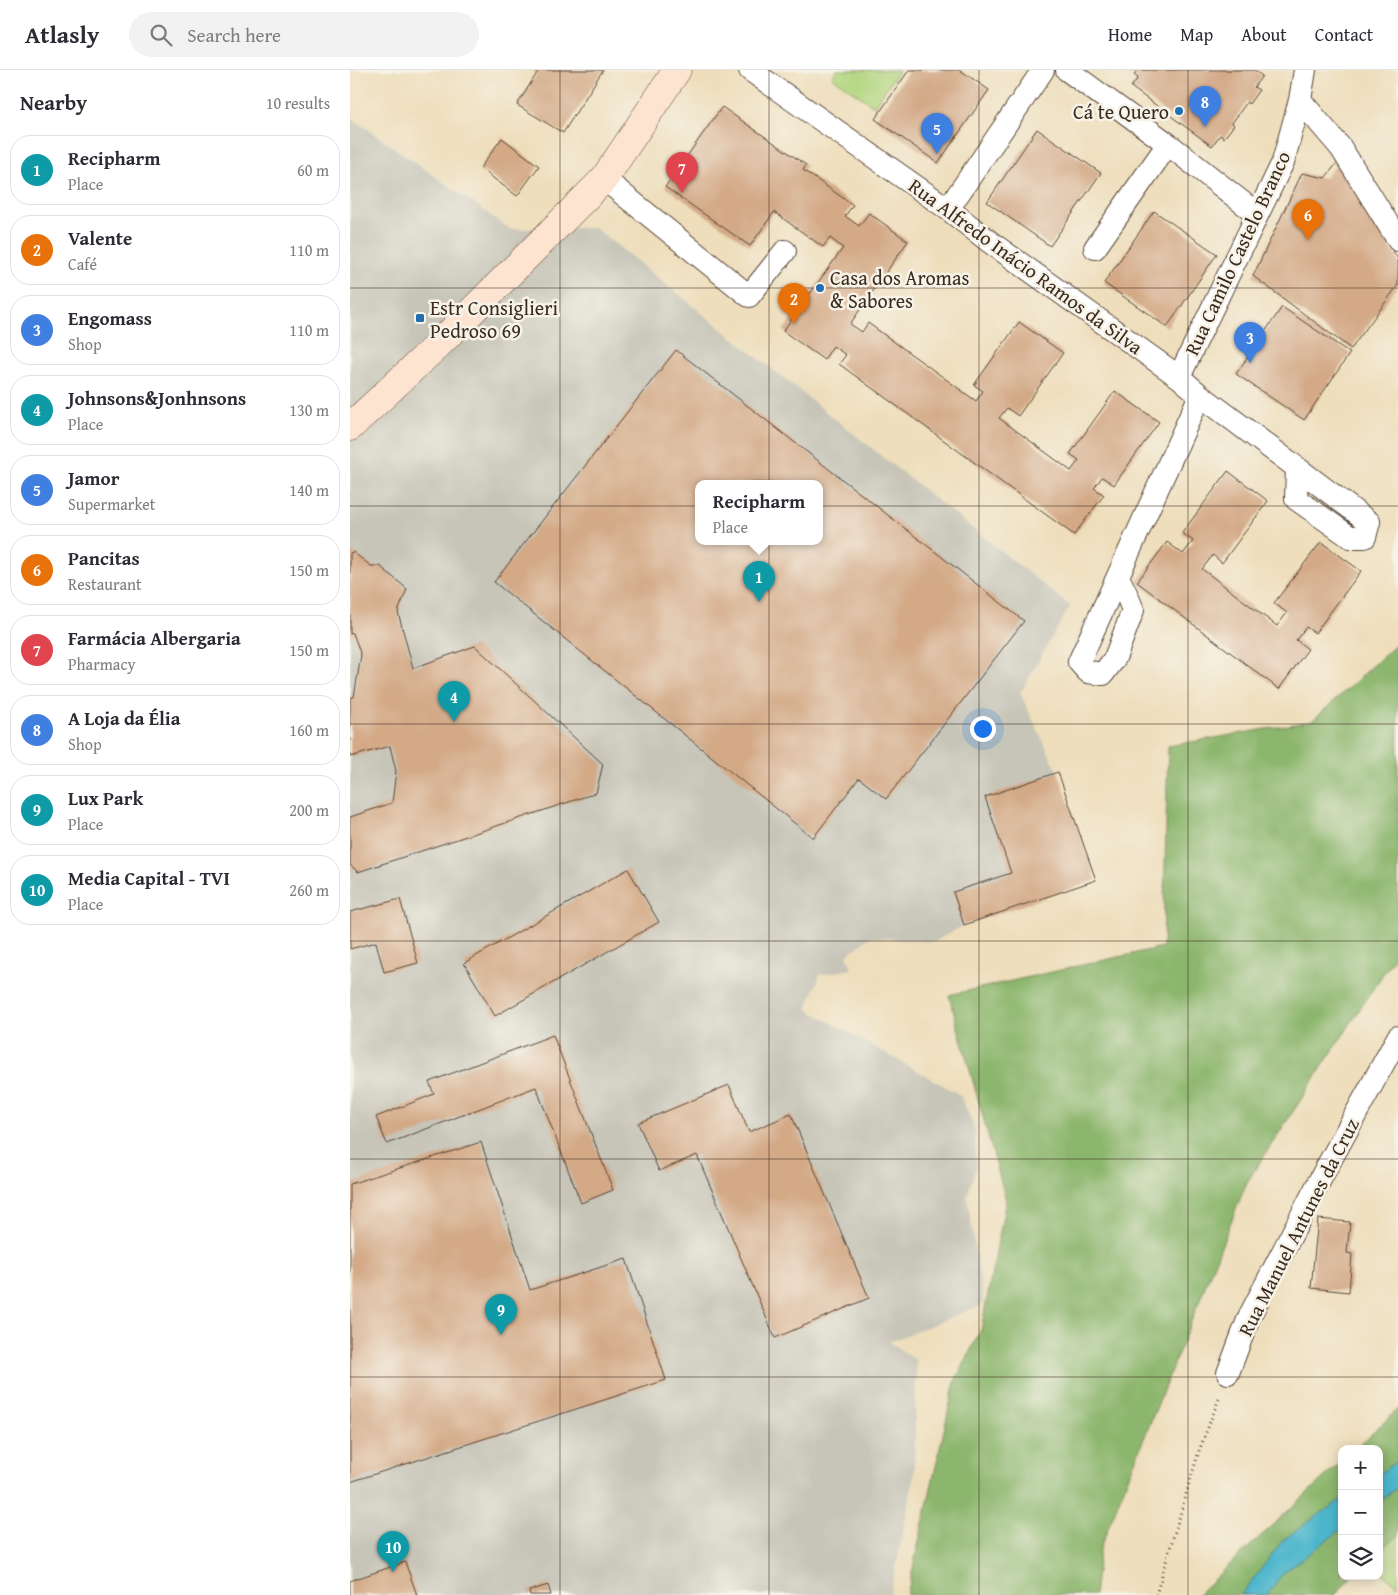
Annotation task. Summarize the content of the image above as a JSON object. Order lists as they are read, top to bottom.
{
  "streets": {
    "street": ["Rua Camilo Castelo Branco", "Rua Alfredo Inácio Ramos da Silva", "Rua Manuel Antunes da Cruz"]
  },
  "crossings": [
    ["Rua Camilo Castelo Branco", "Rua Alfredo Inácio Ramos da Silva"]
  ],
  "places": {
    "other": ["Cá te Quero", "Casa dos Aromas & Sabores"],
    "transit": ["Estr Consiglieri Pedroso 69"]
  },
  "page": {
    "header": "Atlasly",
    "search": "Search here",
    "nav": [
      "Home",
      "Map",
      "About",
      "Contact"
    ],
    "heading": ["Nearby", "10 results"],
    "pins": [
      "8",
      "5",
      "7",
      "6",
      "2",
      "3",
      "1",
      "4",
      "9",
      "10"
    ],
    "list": [
      {
        "mark": "1",
        "name": "Recipharm",
        "note": "Place",
        "value": "60 m"
      },
      {
        "mark": "2",
        "name": "Valente",
        "note": "Café",
        "value": "110 m"
      },
      {
        "mark": "3",
        "name": "Engomass",
        "note": "Shop",
        "value": "110 m"
      },
      {
        "mark": "4",
        "name": "Johnsons&Jonhnsons",
        "note": "Place",
        "value": "130 m"
      },
      {
        "mark": "5",
        "name": "Jamor",
        "note": "Supermarket",
        "value": "140 m"
      },
      {
        "mark": "6",
        "name": "Pancitas",
        "note": "Restaurant",
        "value": "150 m"
      },
      {
        "mark": "7",
        "name": "Farmácia Albergaria",
        "note": "Pharmacy",
        "value": "150 m"
      },
      {
        "mark": "8",
        "name": "A Loja da Élia",
        "note": "Shop",
        "value": "160 m"
      },
      {
        "mark": "9",
        "name": "Lux Park",
        "note": "Place",
        "value": "200 m"
      },
      {
        "mark": "10",
        "name": "Media Capital - TVI",
        "note": "Place",
        "value": "260 m"
      }
    ],
    "popup": ["Recipharm", "Place"],
    "map_buttons": ["+", "−"]
  }
}
